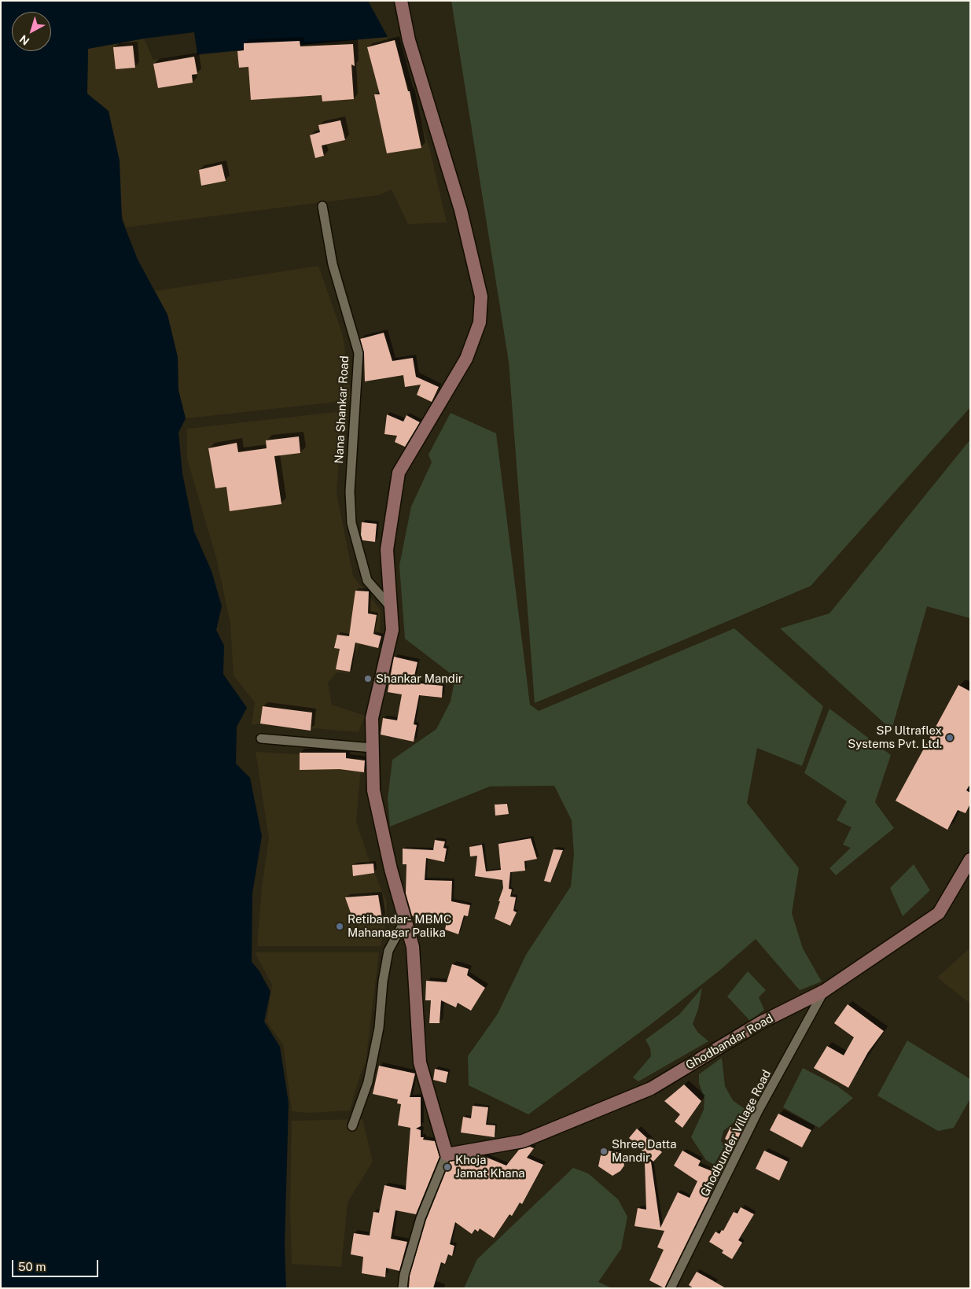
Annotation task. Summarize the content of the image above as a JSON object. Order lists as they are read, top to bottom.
{
  "streets": {
    "street": ["Nana Shankar Road", "Ghodbandar Road", "Ghodbunder Village Road"]
  },
  "crossings": [
    ["Ghodbandar Road", "Ghodbunder Village Road"]
  ],
  "places": [
    "Shankar Mandir",
    "SP Ultraflex Systems Pvt. Ltd.",
    "Retibandar- MBMC Mahanagar Palika",
    "Shree Datta Mandir",
    "Khoja Jamat Khana"
  ],
  "scale_bar": "50 m",
  "north": "bottom left"
}
